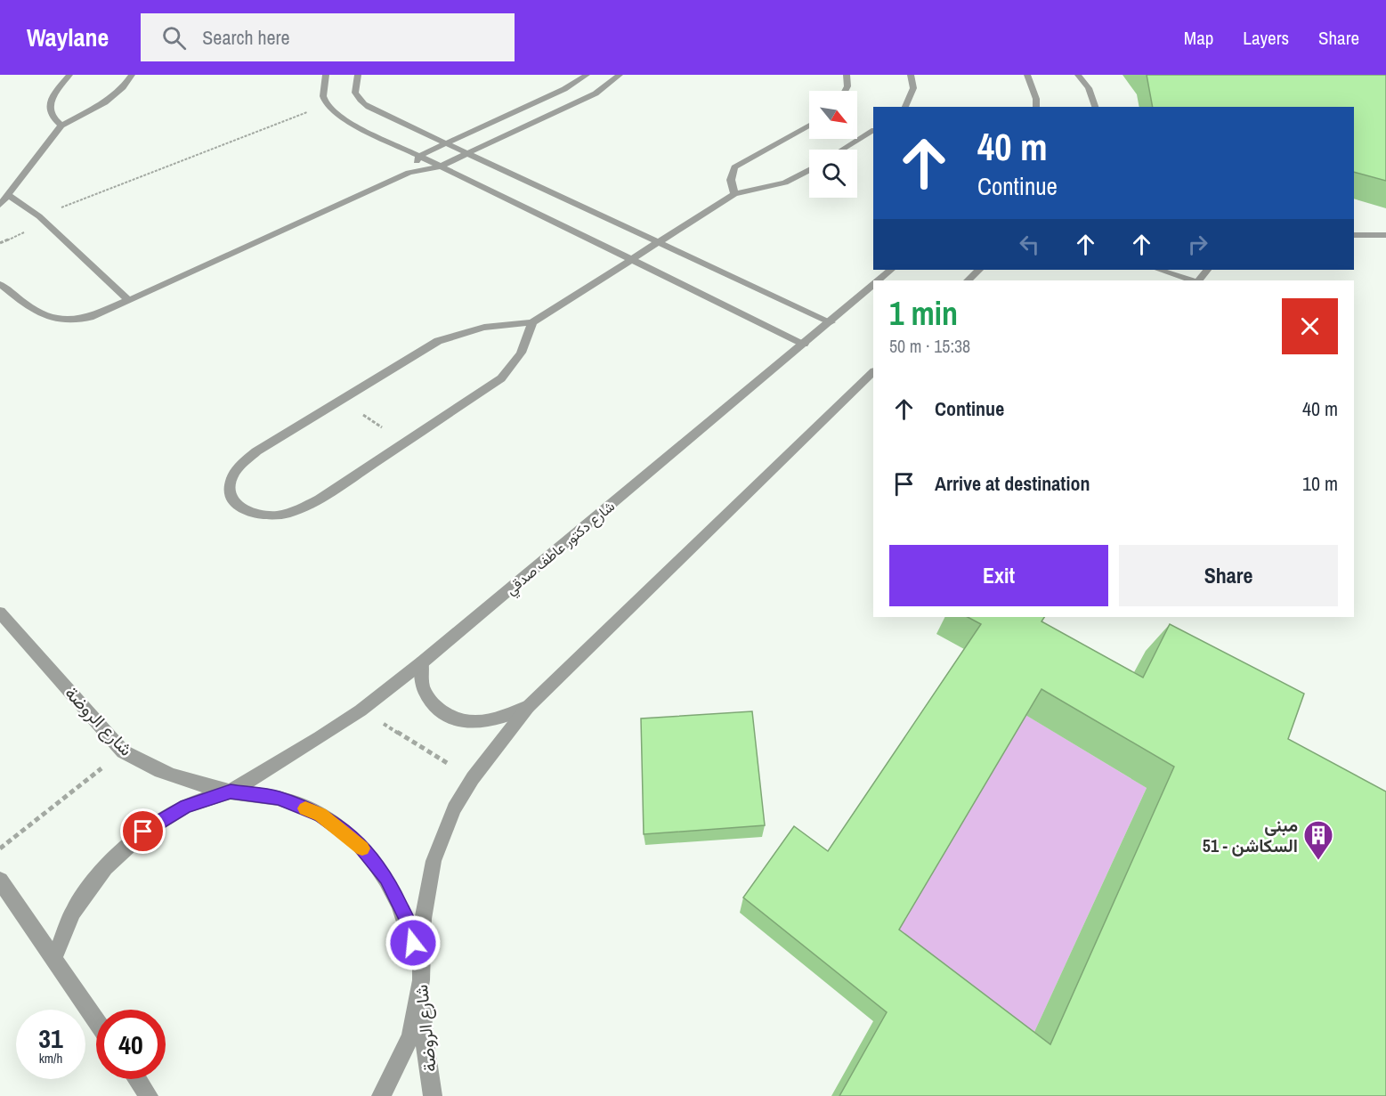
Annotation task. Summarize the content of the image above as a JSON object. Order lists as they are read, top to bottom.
{
  "streets": {
    "street": ["شارع دكتور عاطف صدقي", "شارع الروضة"]
  },
  "crossings": [
    ["شارع دكتور عاطف صدقي", "شارع الروضة"]
  ],
  "places": {
    "building": ["مبنى السكاشن - 51"]
  },
  "north": "bottom right",
  "page": {
    "header": "Waylane",
    "search": "Search here",
    "nav": ["Map", "Layers", "Share"],
    "turn": ["40 m", "Continue"],
    "heading": ["1 min", "50 m · 15:38"],
    "list": [
      {
        "name": "Continue",
        "value": "40 m"
      },
      {
        "name": "Arrive at destination",
        "value": "10 m"
      }
    ],
    "buttons": ["Exit", "Share"],
    "speed": "31 km/h",
    "limit": "40"
  }
}
